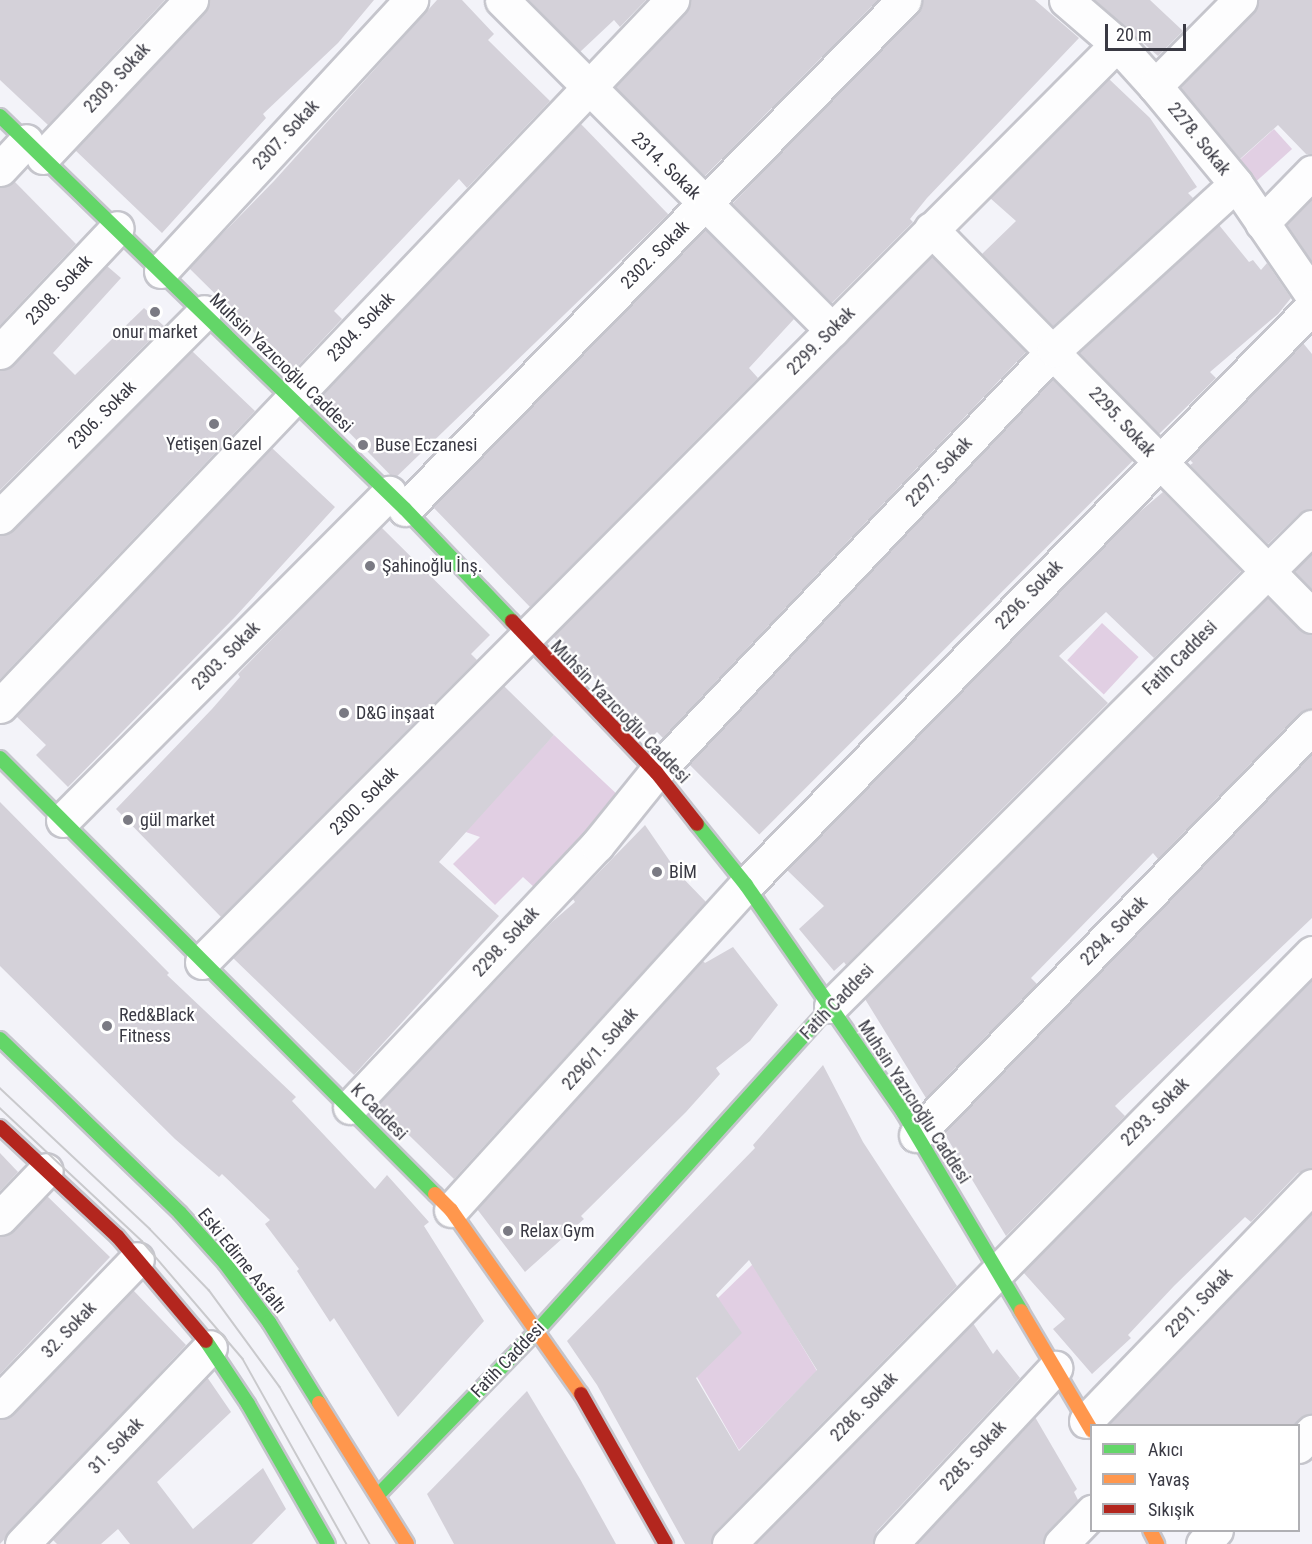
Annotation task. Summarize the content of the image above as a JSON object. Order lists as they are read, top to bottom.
{
  "streets": {
    "main road": [
      "Muhsin Yazıcıoğlu Caddesi",
      "Fatih Caddesi",
      "K Caddesi",
      "Eski Edirne Asfaltı"
    ],
    "street": [
      "2309. Sokak",
      "2307. Sokak",
      "2278. Sokak",
      "2314. Sokak",
      "2302. Sokak",
      "2308. Sokak",
      "2304. Sokak",
      "2299. Sokak",
      "2306. Sokak",
      "2295. Sokak",
      "2297. Sokak",
      "2296. Sokak",
      "2303. Sokak",
      "2300. Sokak",
      "2294. Sokak",
      "2298. Sokak",
      "2296/1. Sokak",
      "2293. Sokak",
      "2291. Sokak",
      "32. Sokak",
      "2286. Sokak",
      "31. Sokak",
      "2285. Sokak"
    ]
  },
  "crossings": [
    ["2309. Sokak", "Muhsin Yazıcıoğlu Caddesi"],
    ["2307. Sokak", "Muhsin Yazıcıoğlu Caddesi"],
    ["2278. Sokak", "2299. Sokak"],
    ["2278. Sokak", "2297. Sokak"],
    ["2314. Sokak", "2302. Sokak"],
    ["2314. Sokak", "2304. Sokak"],
    ["2314. Sokak", "2299. Sokak"],
    ["2302. Sokak", "Muhsin Yazıcıoğlu Caddesi"],
    ["2302. Sokak", "2303. Sokak"],
    ["2308. Sokak", "Muhsin Yazıcıoğlu Caddesi"],
    ["2304. Sokak", "Muhsin Yazıcıoğlu Caddesi"],
    ["2299. Sokak", "Muhsin Yazıcıoğlu Caddesi"],
    ["2299. Sokak", "2295. Sokak"],
    ["2299. Sokak", "2300. Sokak"],
    ["Muhsin Yazıcıoğlu Caddesi", "2306. Sokak"],
    ["Muhsin Yazıcıoğlu Caddesi", "2297. Sokak"],
    ["Muhsin Yazıcıoğlu Caddesi", "2296. Sokak"],
    ["Muhsin Yazıcıoğlu Caddesi", "2303. Sokak"],
    ["Muhsin Yazıcıoğlu Caddesi", "Fatih Caddesi"],
    ["Muhsin Yazıcıoğlu Caddesi", "2300. Sokak"],
    ["Muhsin Yazıcıoğlu Caddesi", "2294. Sokak"],
    ["Muhsin Yazıcıoğlu Caddesi", "2298. Sokak"],
    ["Muhsin Yazıcıoğlu Caddesi", "2296/1. Sokak"],
    ["Muhsin Yazıcıoğlu Caddesi", "2293. Sokak"],
    ["Muhsin Yazıcıoğlu Caddesi", "2286. Sokak"],
    ["Muhsin Yazıcıoğlu Caddesi", "2285. Sokak"],
    ["2295. Sokak", "2297. Sokak"],
    ["2295. Sokak", "2296. Sokak"],
    ["2295. Sokak", "Fatih Caddesi"],
    ["2297. Sokak", "2298. Sokak"],
    ["2296. Sokak", "2296/1. Sokak"],
    ["2303. Sokak", "K Caddesi"],
    ["Fatih Caddesi", "K Caddesi"],
    ["Fatih Caddesi", "Eski Edirne Asfaltı"],
    ["2300. Sokak", "K Caddesi"],
    ["2298. Sokak", "K Caddesi"],
    ["2296/1. Sokak", "K Caddesi"],
    ["2293. Sokak", "2286. Sokak"]
  ],
  "places": [
    "onur market",
    "Yetişen Gazel",
    "Buse Eczanesi",
    "Şahinoğlu İnş.",
    "D&G inşaat",
    "gül market",
    "BİM",
    "Red&Black Fitness",
    "Relax Gym"
  ],
  "legend": ["Akıcı", "Yavaş", "Sıkışık"],
  "scale_bar": "20 m"
}
